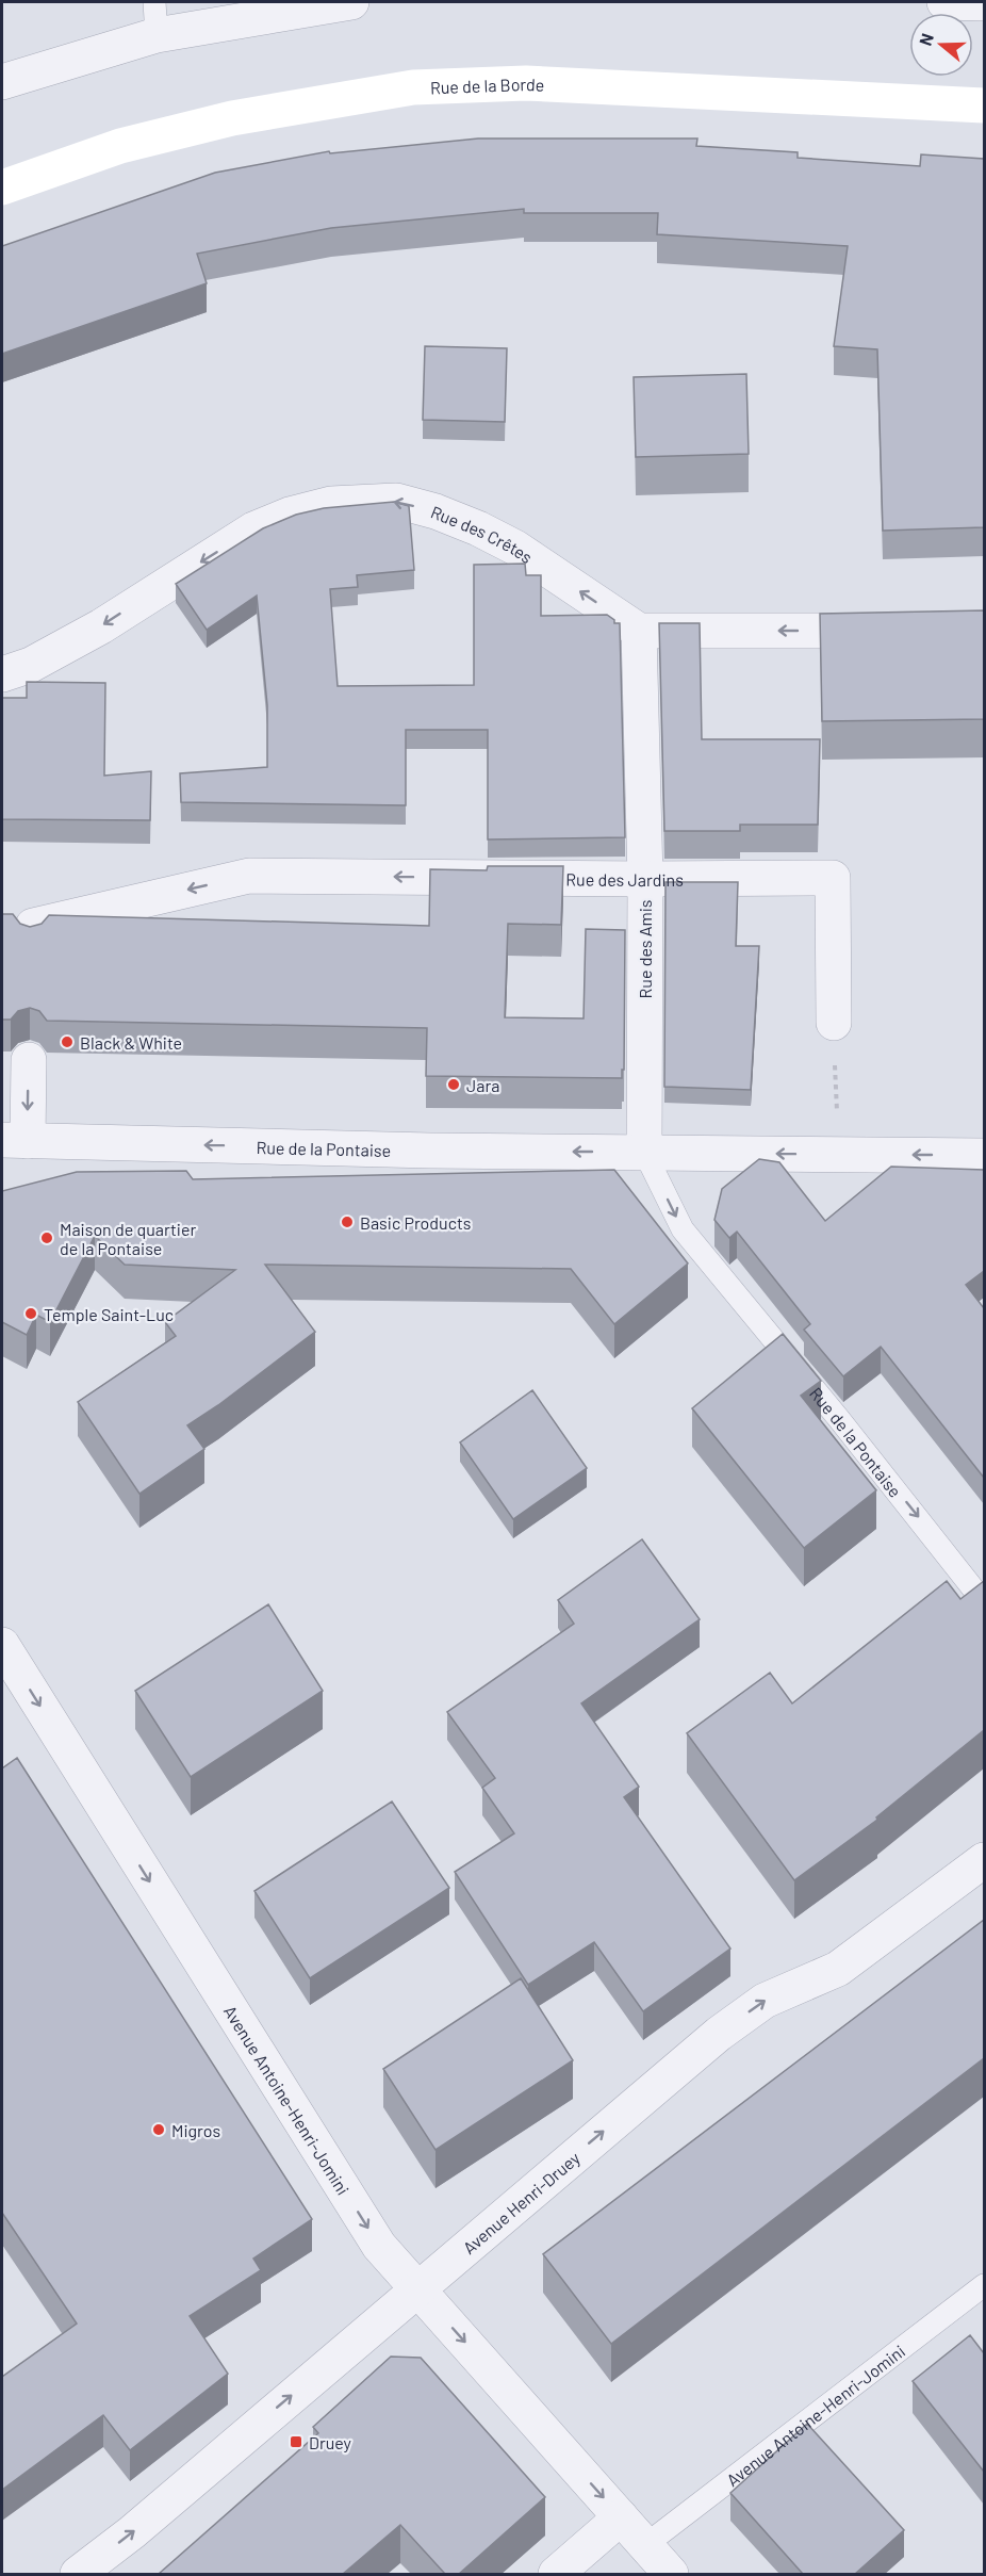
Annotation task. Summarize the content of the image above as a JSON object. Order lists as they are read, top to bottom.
{
  "streets": {
    "main road": ["Rue de la Borde"],
    "street": [
      "Rue des Crêtes",
      "Rue des Jardins",
      "Rue des Amis",
      "Rue de la Pontaise",
      "Avenue Antoine-Henri-Jomini",
      "Avenue Henri-Druey"
    ]
  },
  "crossings": [
    ["Rue des Crêtes", "Rue des Amis"],
    ["Rue des Jardins", "Rue des Amis"],
    ["Rue des Amis", "Rue de la Pontaise"],
    ["Avenue Antoine-Henri-Jomini", "Avenue Henri-Druey"]
  ],
  "one_way": [
    "Rue des Crêtes",
    "Rue des Jardins",
    "Avenue Antoine-Henri-Jomini",
    "Avenue Henri-Druey"
  ],
  "places": {
    "other": [
      "Black & White",
      "Jara",
      "Basic Products",
      "Maison de quartier de la Pontaise",
      "Temple Saint-Luc",
      "Migros"
    ],
    "transit": ["Druey"]
  },
  "north": "left"
}
